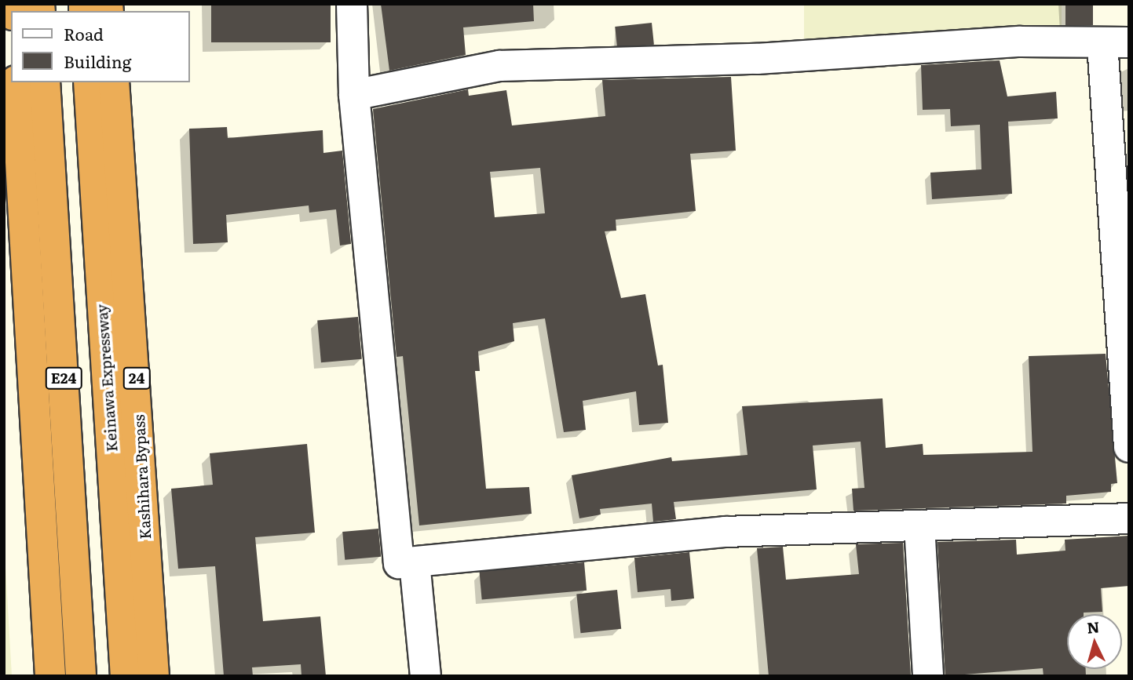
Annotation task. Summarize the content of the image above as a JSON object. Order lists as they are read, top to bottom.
{
  "streets": {
    "highway": [
      "E24",
      "Keinawa Expressway",
      "24",
      "Kashihara Bypass"
    ]
  },
  "legend": ["Road", "Building"],
  "north": "top"
}
